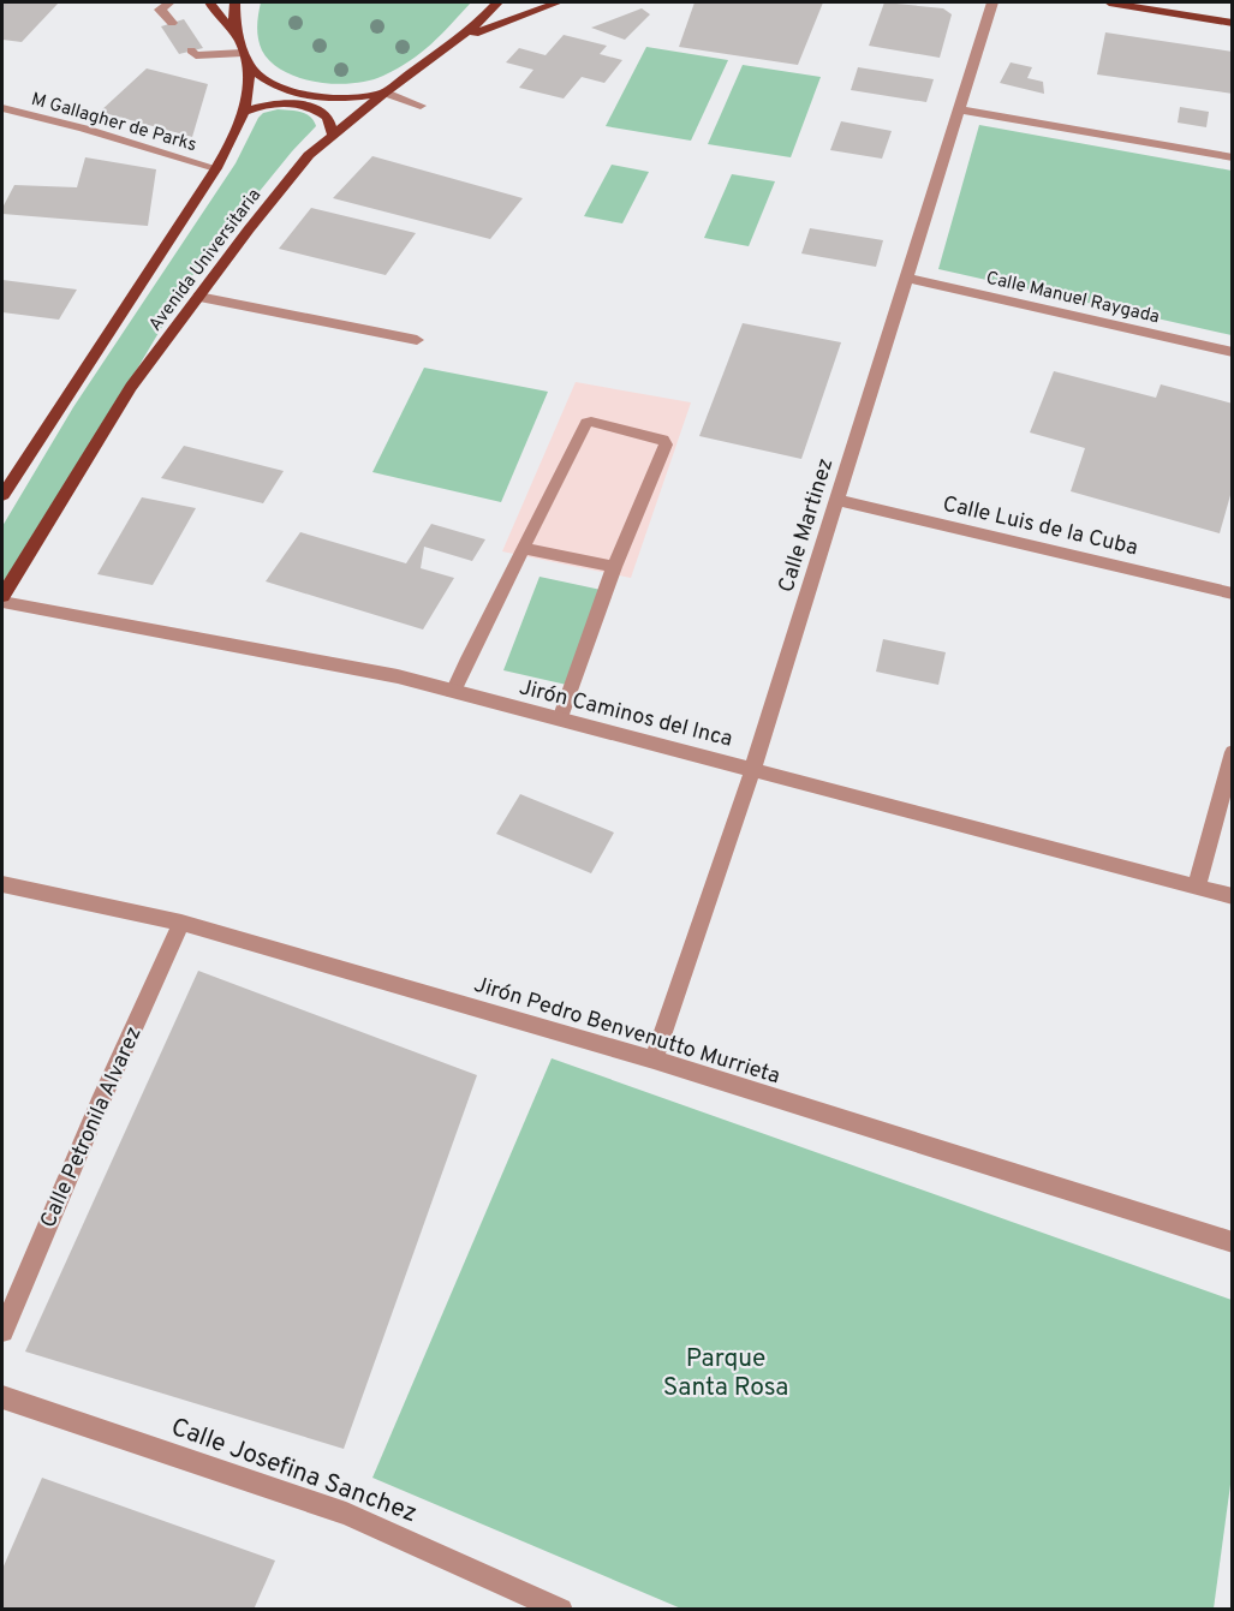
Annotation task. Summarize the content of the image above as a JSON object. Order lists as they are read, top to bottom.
{
  "streets": {
    "main road": ["Avenida Universitaria"],
    "street": [
      "M Gallagher de Parks",
      "Calle Manuel Raygada",
      "Calle Martinez",
      "Calle Luis de la Cuba",
      "Jirón Caminos del Inca",
      "Jirón Pedro Benvenutto Murrieta",
      "Calle Petronila Alvarez",
      "Calle Josefina Sanchez"
    ]
  },
  "crossings": [
    ["M Gallagher de Parks", "Avenida Universitaria"],
    ["Calle Manuel Raygada", "Calle Martinez"],
    ["Calle Martinez", "Calle Luis de la Cuba"],
    ["Calle Martinez", "Jirón Caminos del Inca"],
    ["Calle Martinez", "Jirón Pedro Benvenutto Murrieta"],
    ["Jirón Pedro Benvenutto Murrieta", "Calle Petronila Alvarez"]
  ],
  "parks": ["Parque Santa Rosa"]
}
